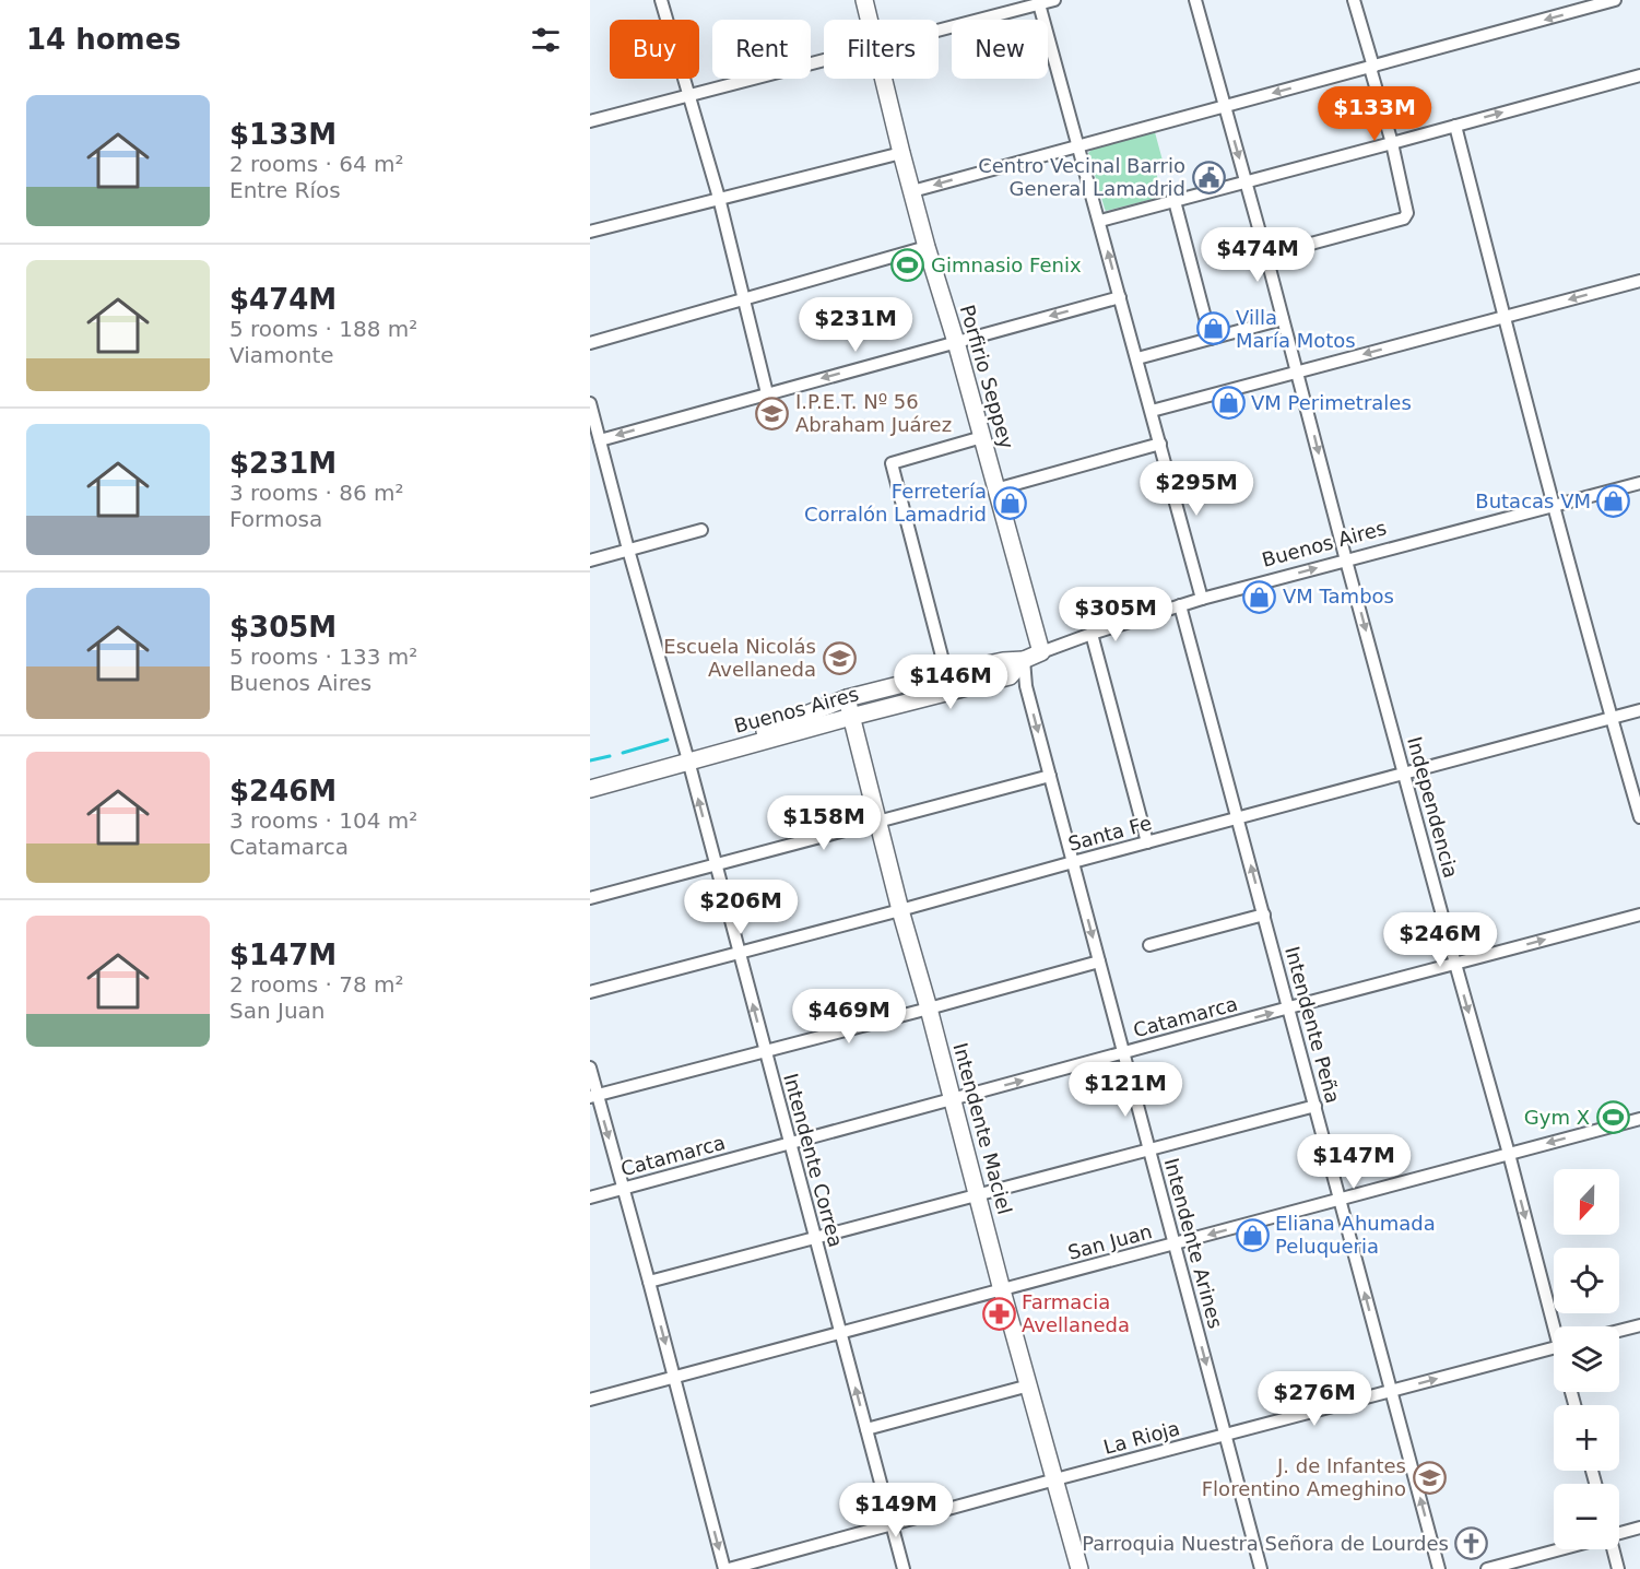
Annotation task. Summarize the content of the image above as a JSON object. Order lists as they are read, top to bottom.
{
  "streets": {
    "main road": ["Porfirio Seppey", "Buenos Aires", "Intendente Maciel"],
    "street": [
      "Independencia",
      "Santa Fe",
      "Catamarca",
      "Intendente Peña",
      "Intendente Correa",
      "San Juan",
      "Intendente Arines",
      "La Rioja"
    ]
  },
  "crossings": [
    ["Porfirio Seppey", "Buenos Aires"],
    ["Buenos Aires", "Independencia"],
    ["Buenos Aires", "Intendente Peña"],
    ["Buenos Aires", "Intendente Maciel"],
    ["Buenos Aires", "Intendente Correa"],
    ["Buenos Aires", "Intendente Arines"],
    ["Independencia", "Santa Fe"],
    ["Independencia", "Catamarca"],
    ["Independencia", "San Juan"],
    ["Santa Fe", "Intendente Peña"],
    ["Santa Fe", "Intendente Maciel"],
    ["Santa Fe", "Intendente Correa"],
    ["Santa Fe", "Intendente Arines"],
    ["Catamarca", "Intendente Peña"],
    ["Catamarca", "Intendente Maciel"],
    ["Catamarca", "Intendente Correa"],
    ["Catamarca", "Intendente Arines"],
    ["Intendente Peña", "San Juan"],
    ["Intendente Peña", "La Rioja"],
    ["Intendente Maciel", "San Juan"],
    ["Intendente Maciel", "La Rioja"],
    ["Intendente Correa", "San Juan"],
    ["Intendente Correa", "La Rioja"],
    ["San Juan", "Intendente Arines"],
    ["Intendente Arines", "La Rioja"]
  ],
  "one_way": ["Independencia", "Intendente Peña", "Intendente Arines"],
  "places": {
    "public building": ["Centro Vecinal Barrio General Lamadrid"],
    "sports": ["Gimnasio Fenix", "Gym X"],
    "shop": [
      "Villa María Motos",
      "VM Perimetrales",
      "Butacas VM",
      "Ferretería Corralón Lamadrid",
      "VM Tambos",
      "Eliana Ahumada Peluqueria"
    ],
    "school or university": ["I.P.E.T. Nº 56 Abraham Juárez", "Escuela Nicolás Avellaneda", "J. de Infantes Florentino Ameghino"],
    "pharmacy": ["Farmacia Avellaneda"],
    "church": ["Parroquia Nuestra Señora de Lourdes"]
  },
  "north": "bottom",
  "page": {
    "heading": "14 homes",
    "chip": [
      "Buy",
      "Rent",
      "Filters",
      "New"
    ],
    "list": [
      {
        "name": "$133M",
        "note": "2 rooms · 64 m² · Entre Ríos"
      },
      {
        "name": "$474M",
        "note": "5 rooms · 188 m² · Viamonte"
      },
      {
        "name": "$231M",
        "note": "3 rooms · 86 m² · Formosa"
      },
      {
        "name": "$305M",
        "note": "5 rooms · 133 m² · Buenos Aires"
      },
      {
        "name": "$246M",
        "note": "3 rooms · 104 m² · Catamarca"
      },
      {
        "name": "$147M",
        "note": "2 rooms · 78 m² · San Juan"
      }
    ],
    "price": [
      "$133M",
      "$474M",
      "$231M",
      "$295M",
      "$305M",
      "$146M",
      "$158M",
      "$206M",
      "$246M",
      "$469M",
      "$121M",
      "$147M",
      "$276M",
      "$149M"
    ],
    "map_buttons": ["+", "−"]
  }
}
